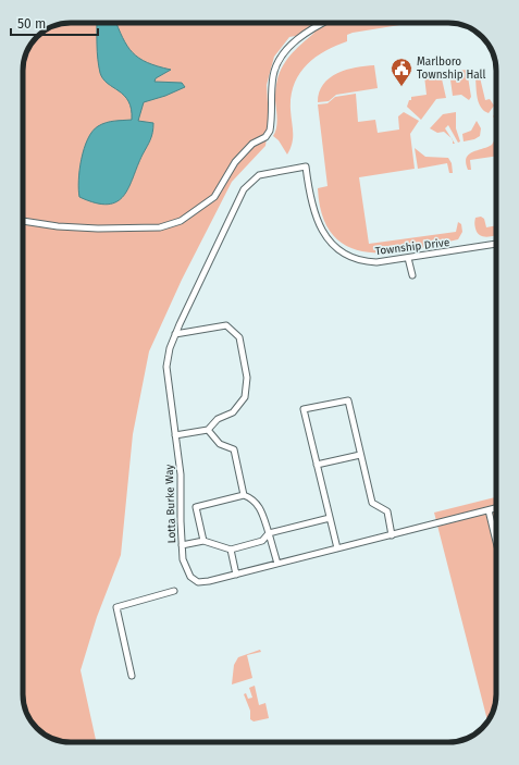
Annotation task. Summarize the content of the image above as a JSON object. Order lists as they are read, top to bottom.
{
  "streets": {
    "lane": ["Township Drive", "Lotta Burke Way"]
  },
  "crossings": [
    ["Township Drive", "Lotta Burke Way"]
  ],
  "places": {
    "public building": ["Marlboro Township Hall"]
  },
  "scale_bar": "50 m"
}
